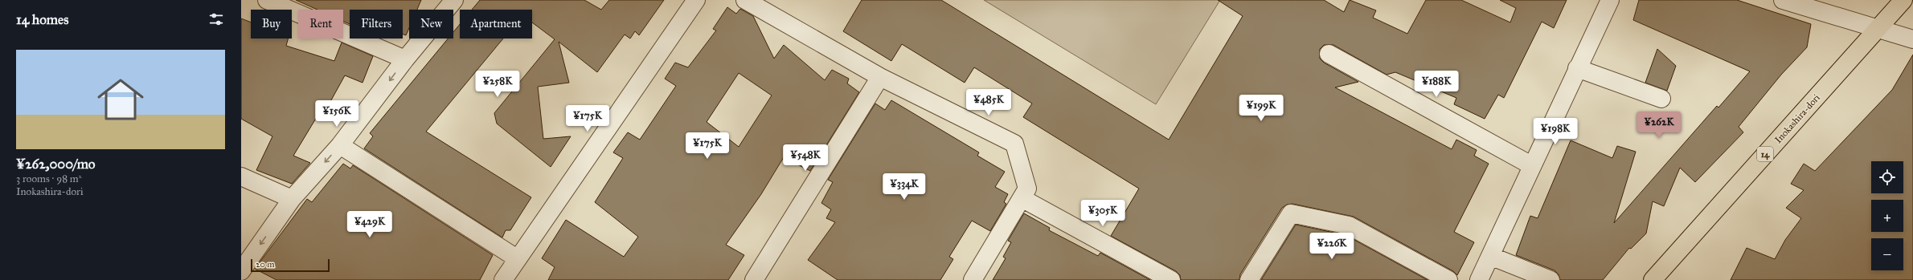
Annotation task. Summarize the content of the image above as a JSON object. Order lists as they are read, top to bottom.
{
  "streets": {
    "main road": ["Inokashira-dori", "14"]
  },
  "scale_bar": "20 m",
  "page": {
    "heading": "14 homes",
    "chip": [
      "Buy",
      "Rent",
      "Filters",
      "New",
      "Apartment"
    ],
    "list": [
      {
        "name": "¥262,000/mo",
        "note": "3 rooms · 98 m² · Inokashira-dori"
      }
    ],
    "price": [
      "¥258K",
      "¥188K",
      "¥485K",
      "¥199K",
      "¥156K",
      "¥175K",
      "¥262K",
      "¥198K",
      "¥175K",
      "¥548K",
      "¥334K",
      "¥305K",
      "¥429K",
      "¥226K"
    ],
    "map_buttons": ["+", "−"],
    "scale": "20 m"
  }
}
